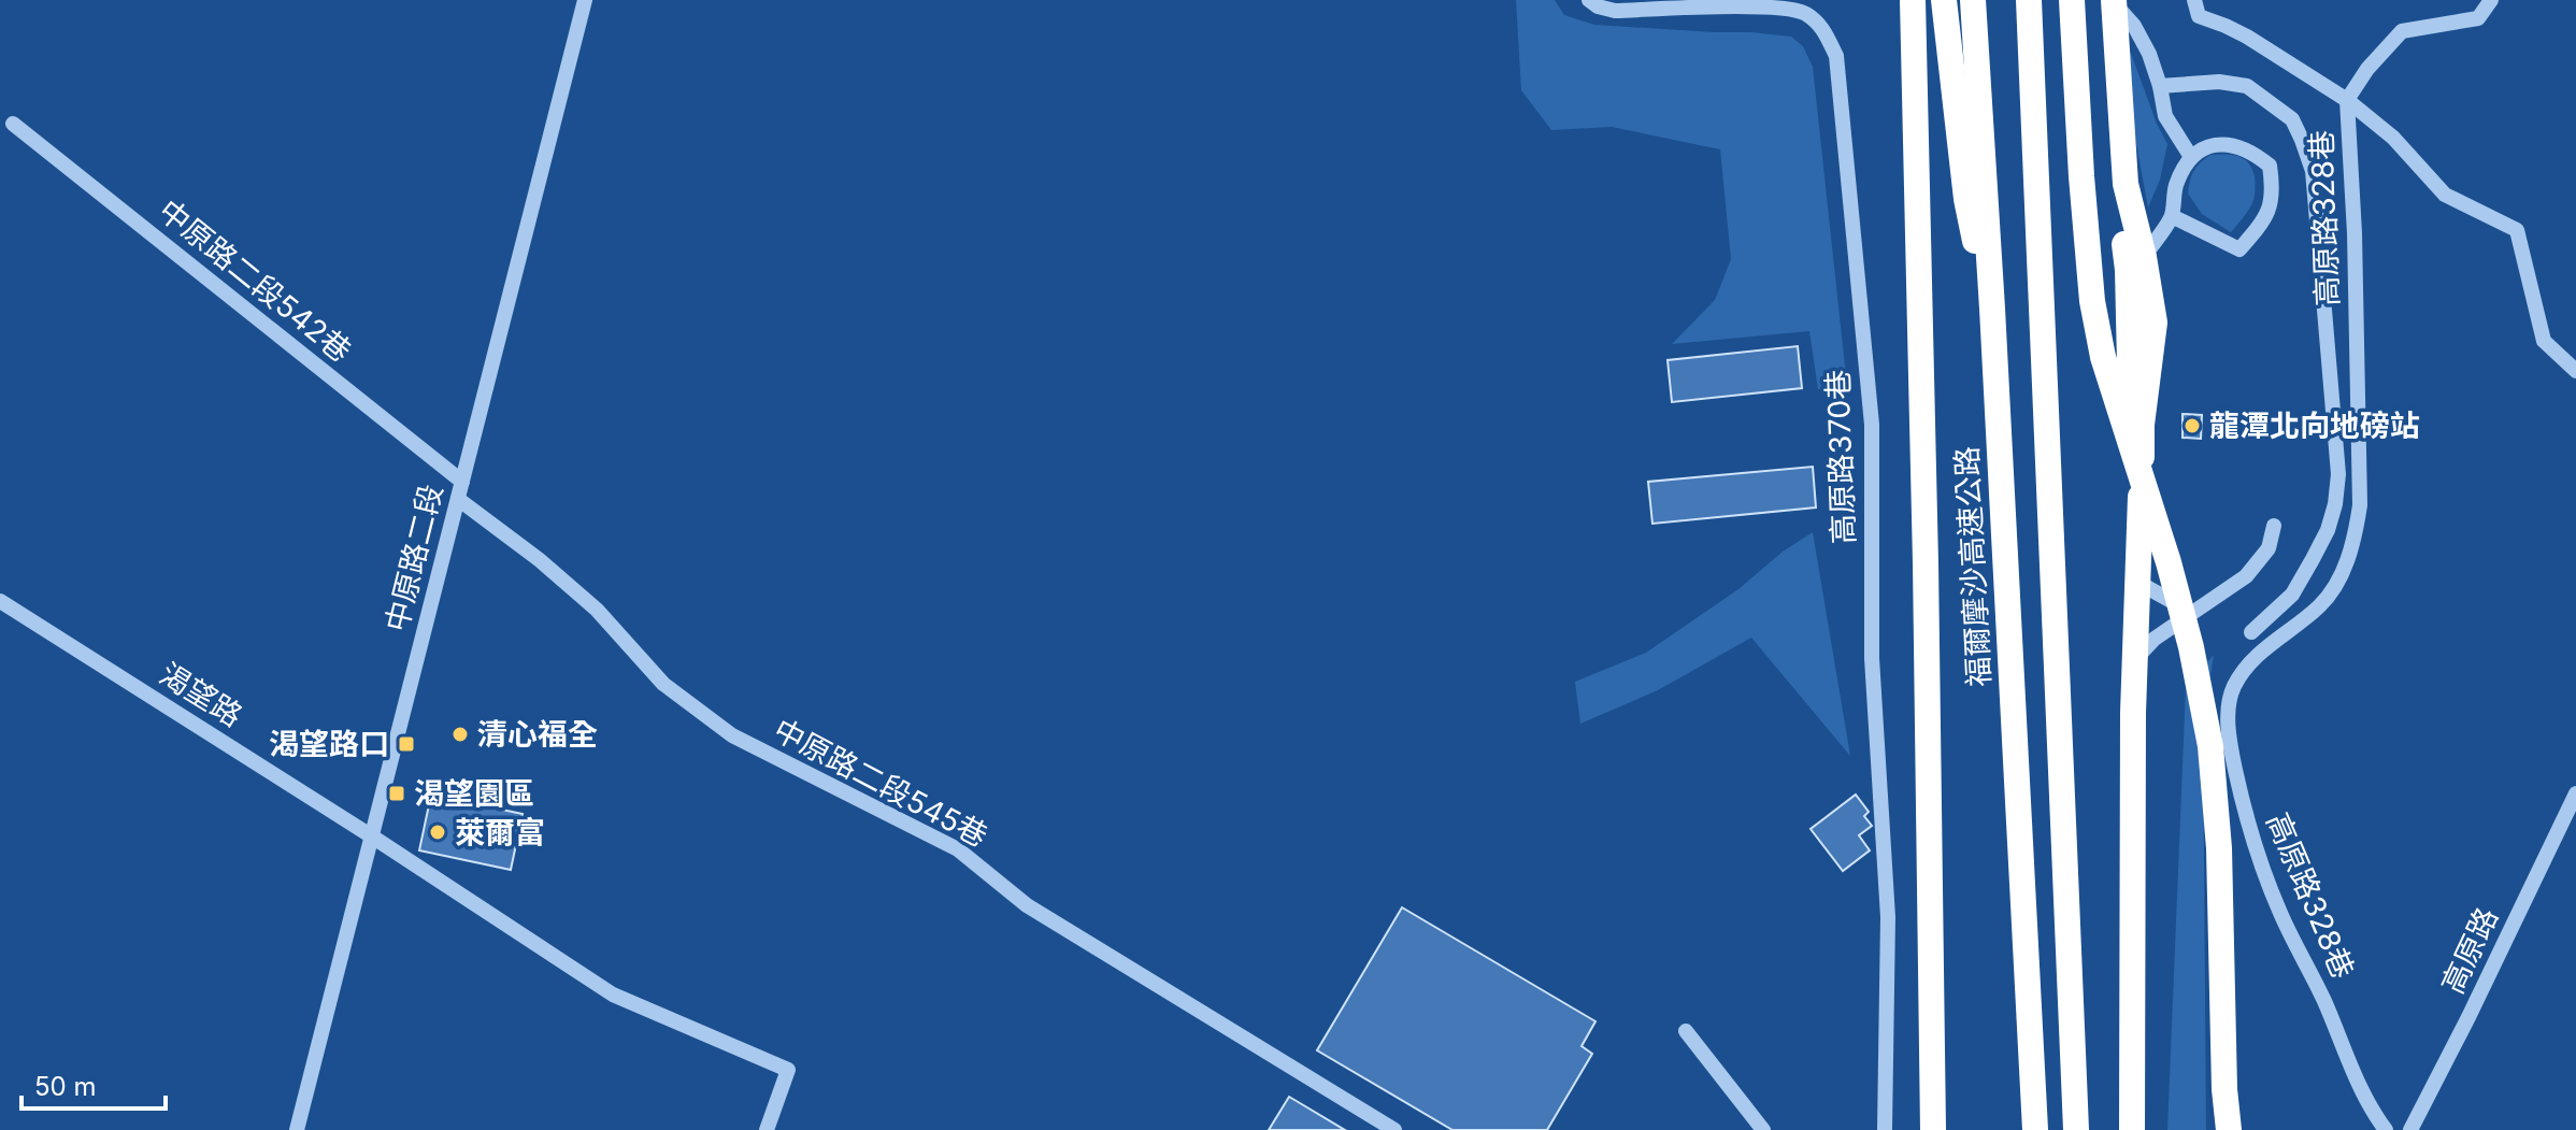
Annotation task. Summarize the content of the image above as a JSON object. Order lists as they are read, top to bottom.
{
  "streets": {
    "highway": ["福爾摩沙高速公路"],
    "street": [
      "高原路328巷",
      "中原路二段542巷",
      "高原路370巷",
      "中原路二段",
      "渴望路",
      "中原路二段545巷",
      "高原路"
    ]
  },
  "crossings": [
    ["中原路二段542巷", "中原路二段"],
    ["中原路二段", "渴望路"],
    ["中原路二段", "中原路二段545巷"]
  ],
  "places": {
    "other": ["龍潭北向地磅站", "清心福全", "萊爾富"],
    "transit": ["渴望路口", "渴望園區"]
  },
  "scale_bar": "50 m"
}
